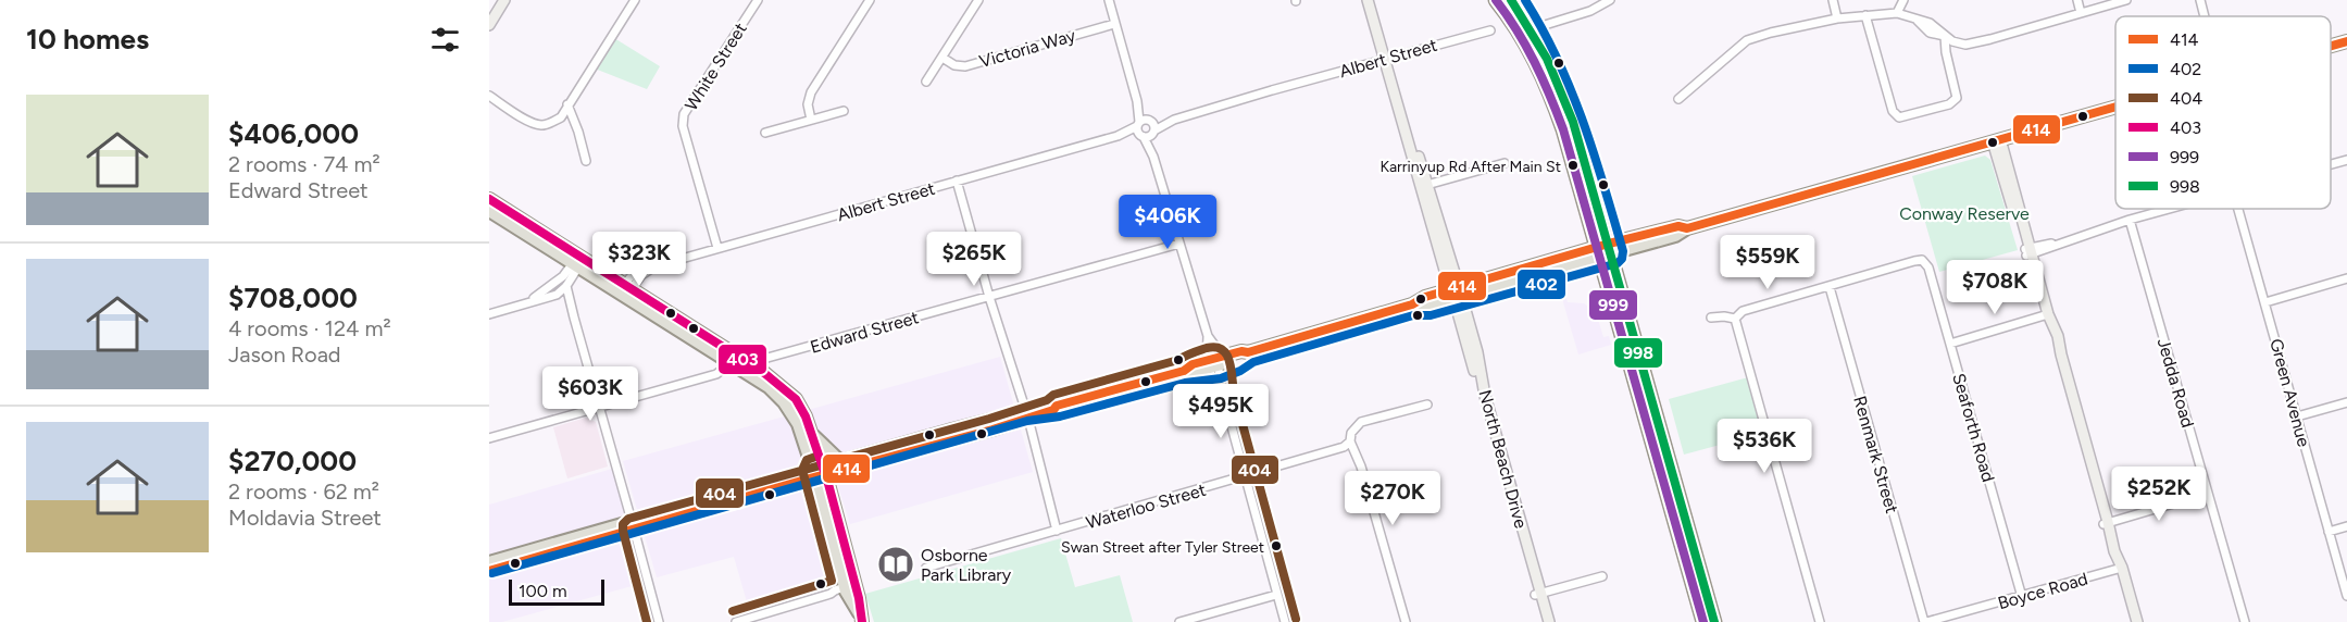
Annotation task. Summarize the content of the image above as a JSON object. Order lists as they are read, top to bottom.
{
  "streets": {
    "street": [
      "Victoria Way",
      "Albert Street",
      "White Street",
      "Edward Street",
      "Jedda Road",
      "Green Avenue",
      "Seaforth Road",
      "Renmark Street",
      "North Beach Drive",
      "Waterloo Street",
      "Boyce Road"
    ]
  },
  "crossings": [
    ["Albert Street", "White Street"],
    ["Albert Street", "North Beach Drive"],
    ["Seaforth Road", "Renmark Street"],
    ["Seaforth Road", "Boyce Road"],
    ["Renmark Street", "Boyce Road"]
  ],
  "parks": ["Conway Reserve"],
  "places": {
    "other": ["Karrinyup Rd After Main St", "Swan Street after Tyler Street"],
    "library": ["Osborne Park Library"]
  },
  "lines": [
    "transit line 402",
    "transit line 999",
    "transit line 998",
    "transit line 414",
    "transit line 403",
    "transit line 404"
  ],
  "legend": [
    "414",
    "402",
    "404",
    "403",
    "999",
    "998"
  ],
  "scale_bar": "100 m",
  "page": {
    "heading": "10 homes",
    "list": [
      {
        "name": "$406,000",
        "note": "2 rooms · 74 m² · Edward Street"
      },
      {
        "name": "$708,000",
        "note": "4 rooms · 124 m² · Jason Road"
      },
      {
        "name": "$270,000",
        "note": "2 rooms · 62 m² · Moldavia Street"
      }
    ],
    "price": [
      "$406K",
      "$323K",
      "$265K",
      "$559K",
      "$708K",
      "$603K",
      "$495K",
      "$536K",
      "$252K",
      "$270K"
    ],
    "scale": "100 m"
  }
}
